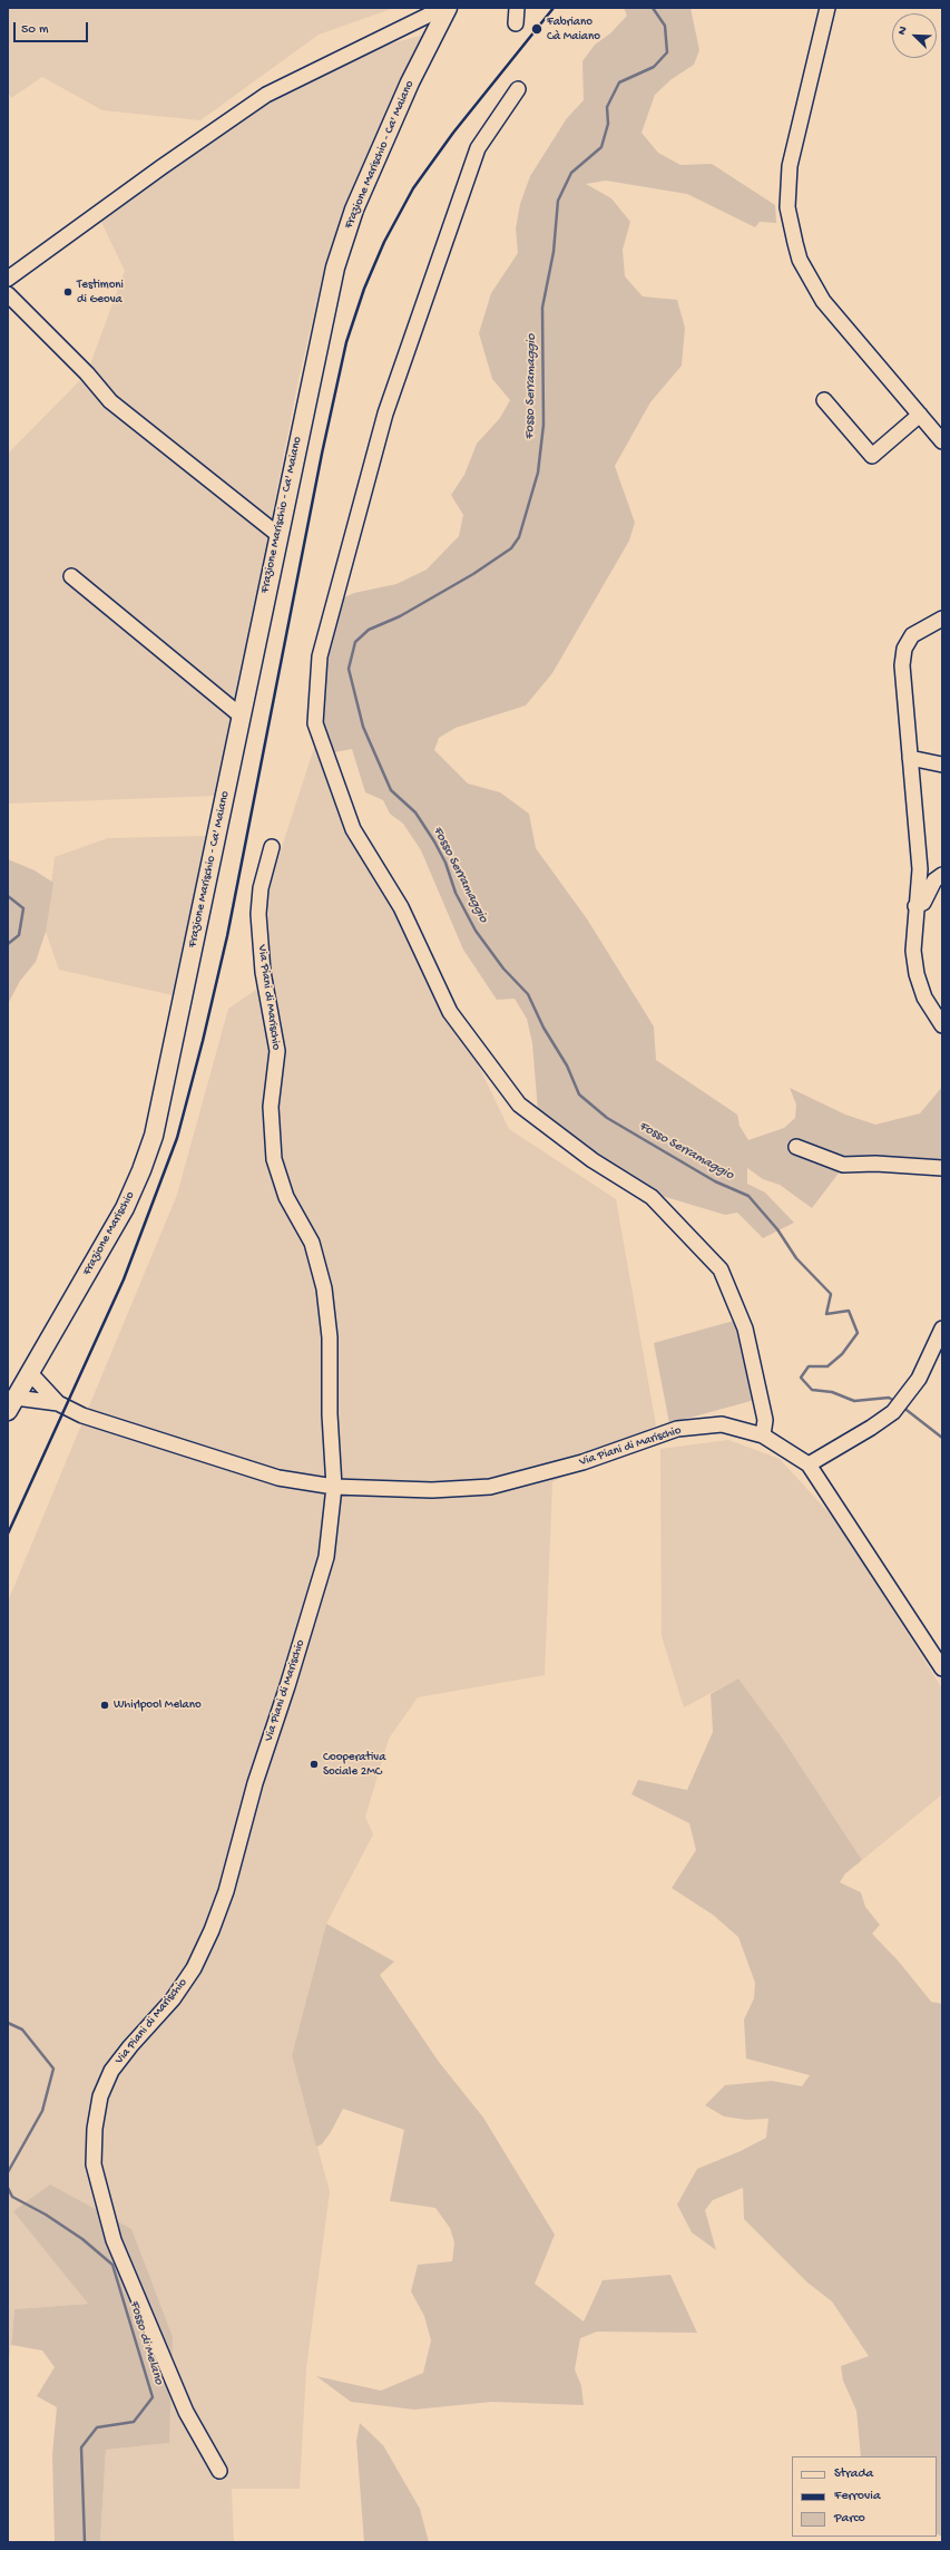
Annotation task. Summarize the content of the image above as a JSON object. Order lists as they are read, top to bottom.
{
  "streets": {
    "main road": ["Frazione Marischio - Ca' Maiano", "Frazione Marischio"],
    "street": ["Via Piani di Marischio"]
  },
  "crossings": [
    ["Frazione Marischio - Ca' Maiano", "Frazione Marischio"]
  ],
  "water": ["Fosso Serramaggio", "Fosso di Melano"],
  "places": [
    "Fabriano Cà Maiano",
    "Testimoni di Geova",
    "Whirlpool Melano",
    "Cooperativa Sociale 2MC"
  ],
  "legend": ["Strada", "Ferrovia", "Parco"],
  "scale_bar": "50 m",
  "north": "top left"
}
